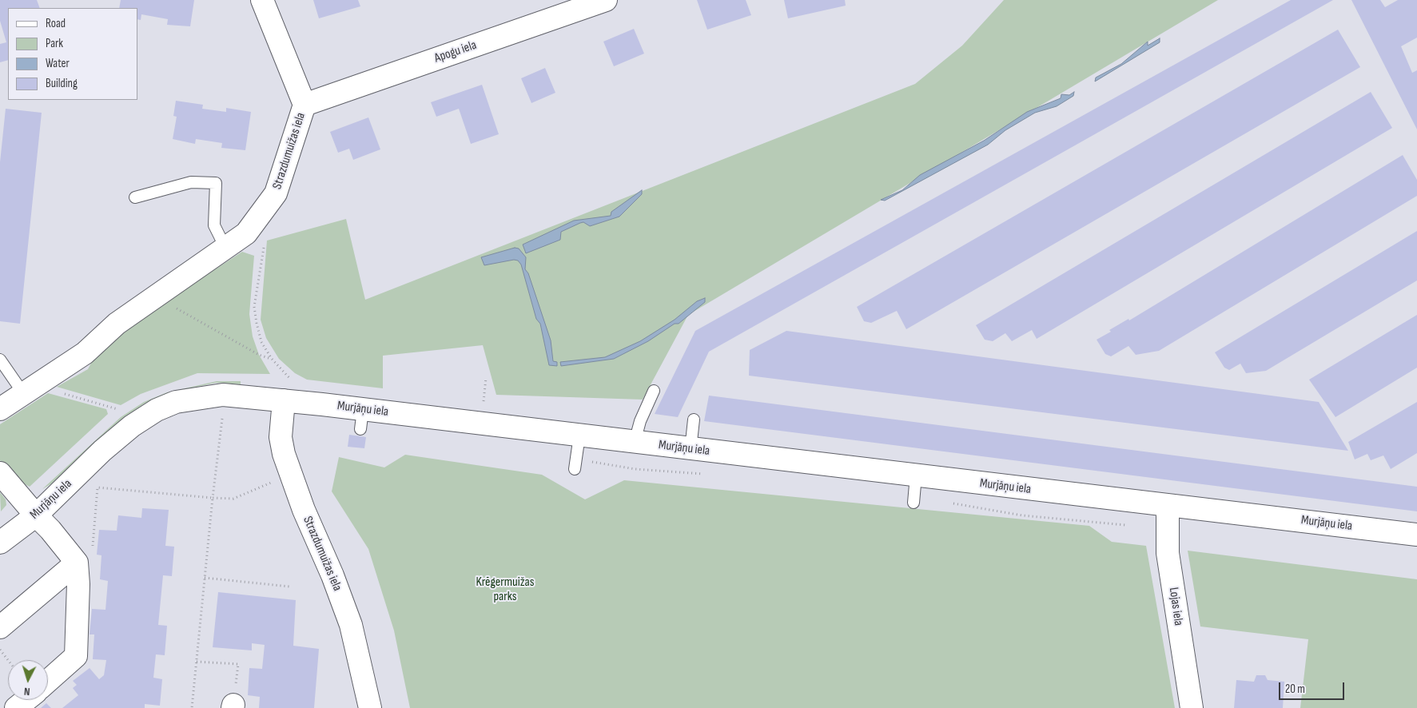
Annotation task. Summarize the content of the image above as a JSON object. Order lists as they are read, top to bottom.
{
  "streets": {
    "street": [
      "Apogu iela",
      "Strazdumuižas iela",
      "Murjāņu iela",
      "Lojas iela"
    ]
  },
  "crossings": [
    ["Apogu iela", "Strazdumuižas iela"],
    ["Strazdumuižas iela", "Murjāņu iela"],
    ["Murjāņu iela", "Lojas iela"]
  ],
  "parks": ["Krēgermuižas parks"],
  "legend": [
    "Road",
    "Park",
    "Water",
    "Building"
  ],
  "scale_bar": "20 m",
  "north": "bottom"
}
